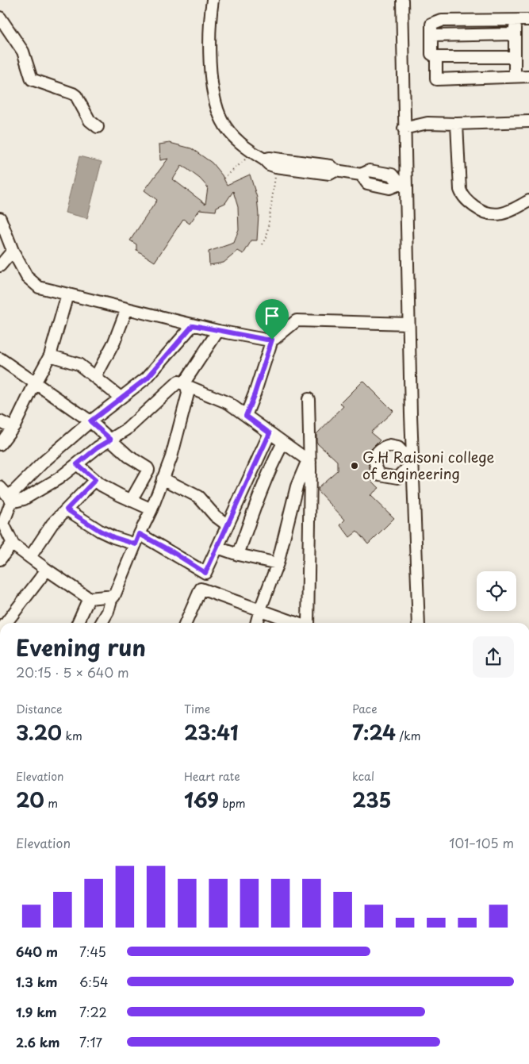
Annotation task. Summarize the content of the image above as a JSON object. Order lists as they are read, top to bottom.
{
  "places": ["G.H Raisoni college of engineering"],
  "page": {
    "heading": ["Evening run", "20:15 · 5 × 640 m"],
    "stats": [
      ["Distance", "3.20 km"],
      ["Time", "23:41"],
      ["Pace", "7:24 /km"],
      ["Elevation", "20 m"],
      ["Heart rate", "169 bpm"],
      ["kcal", "235"]
    ],
    "chart": ["Elevation", "101–105 m"],
    "list": [
      {
        "name": "640 m",
        "note": "7:45"
      },
      {
        "name": "1.3 km",
        "note": "6:54"
      },
      {
        "name": "1.9 km",
        "note": "7:22"
      },
      {
        "name": "2.6 km",
        "note": "7:17"
      }
    ]
  }
}
